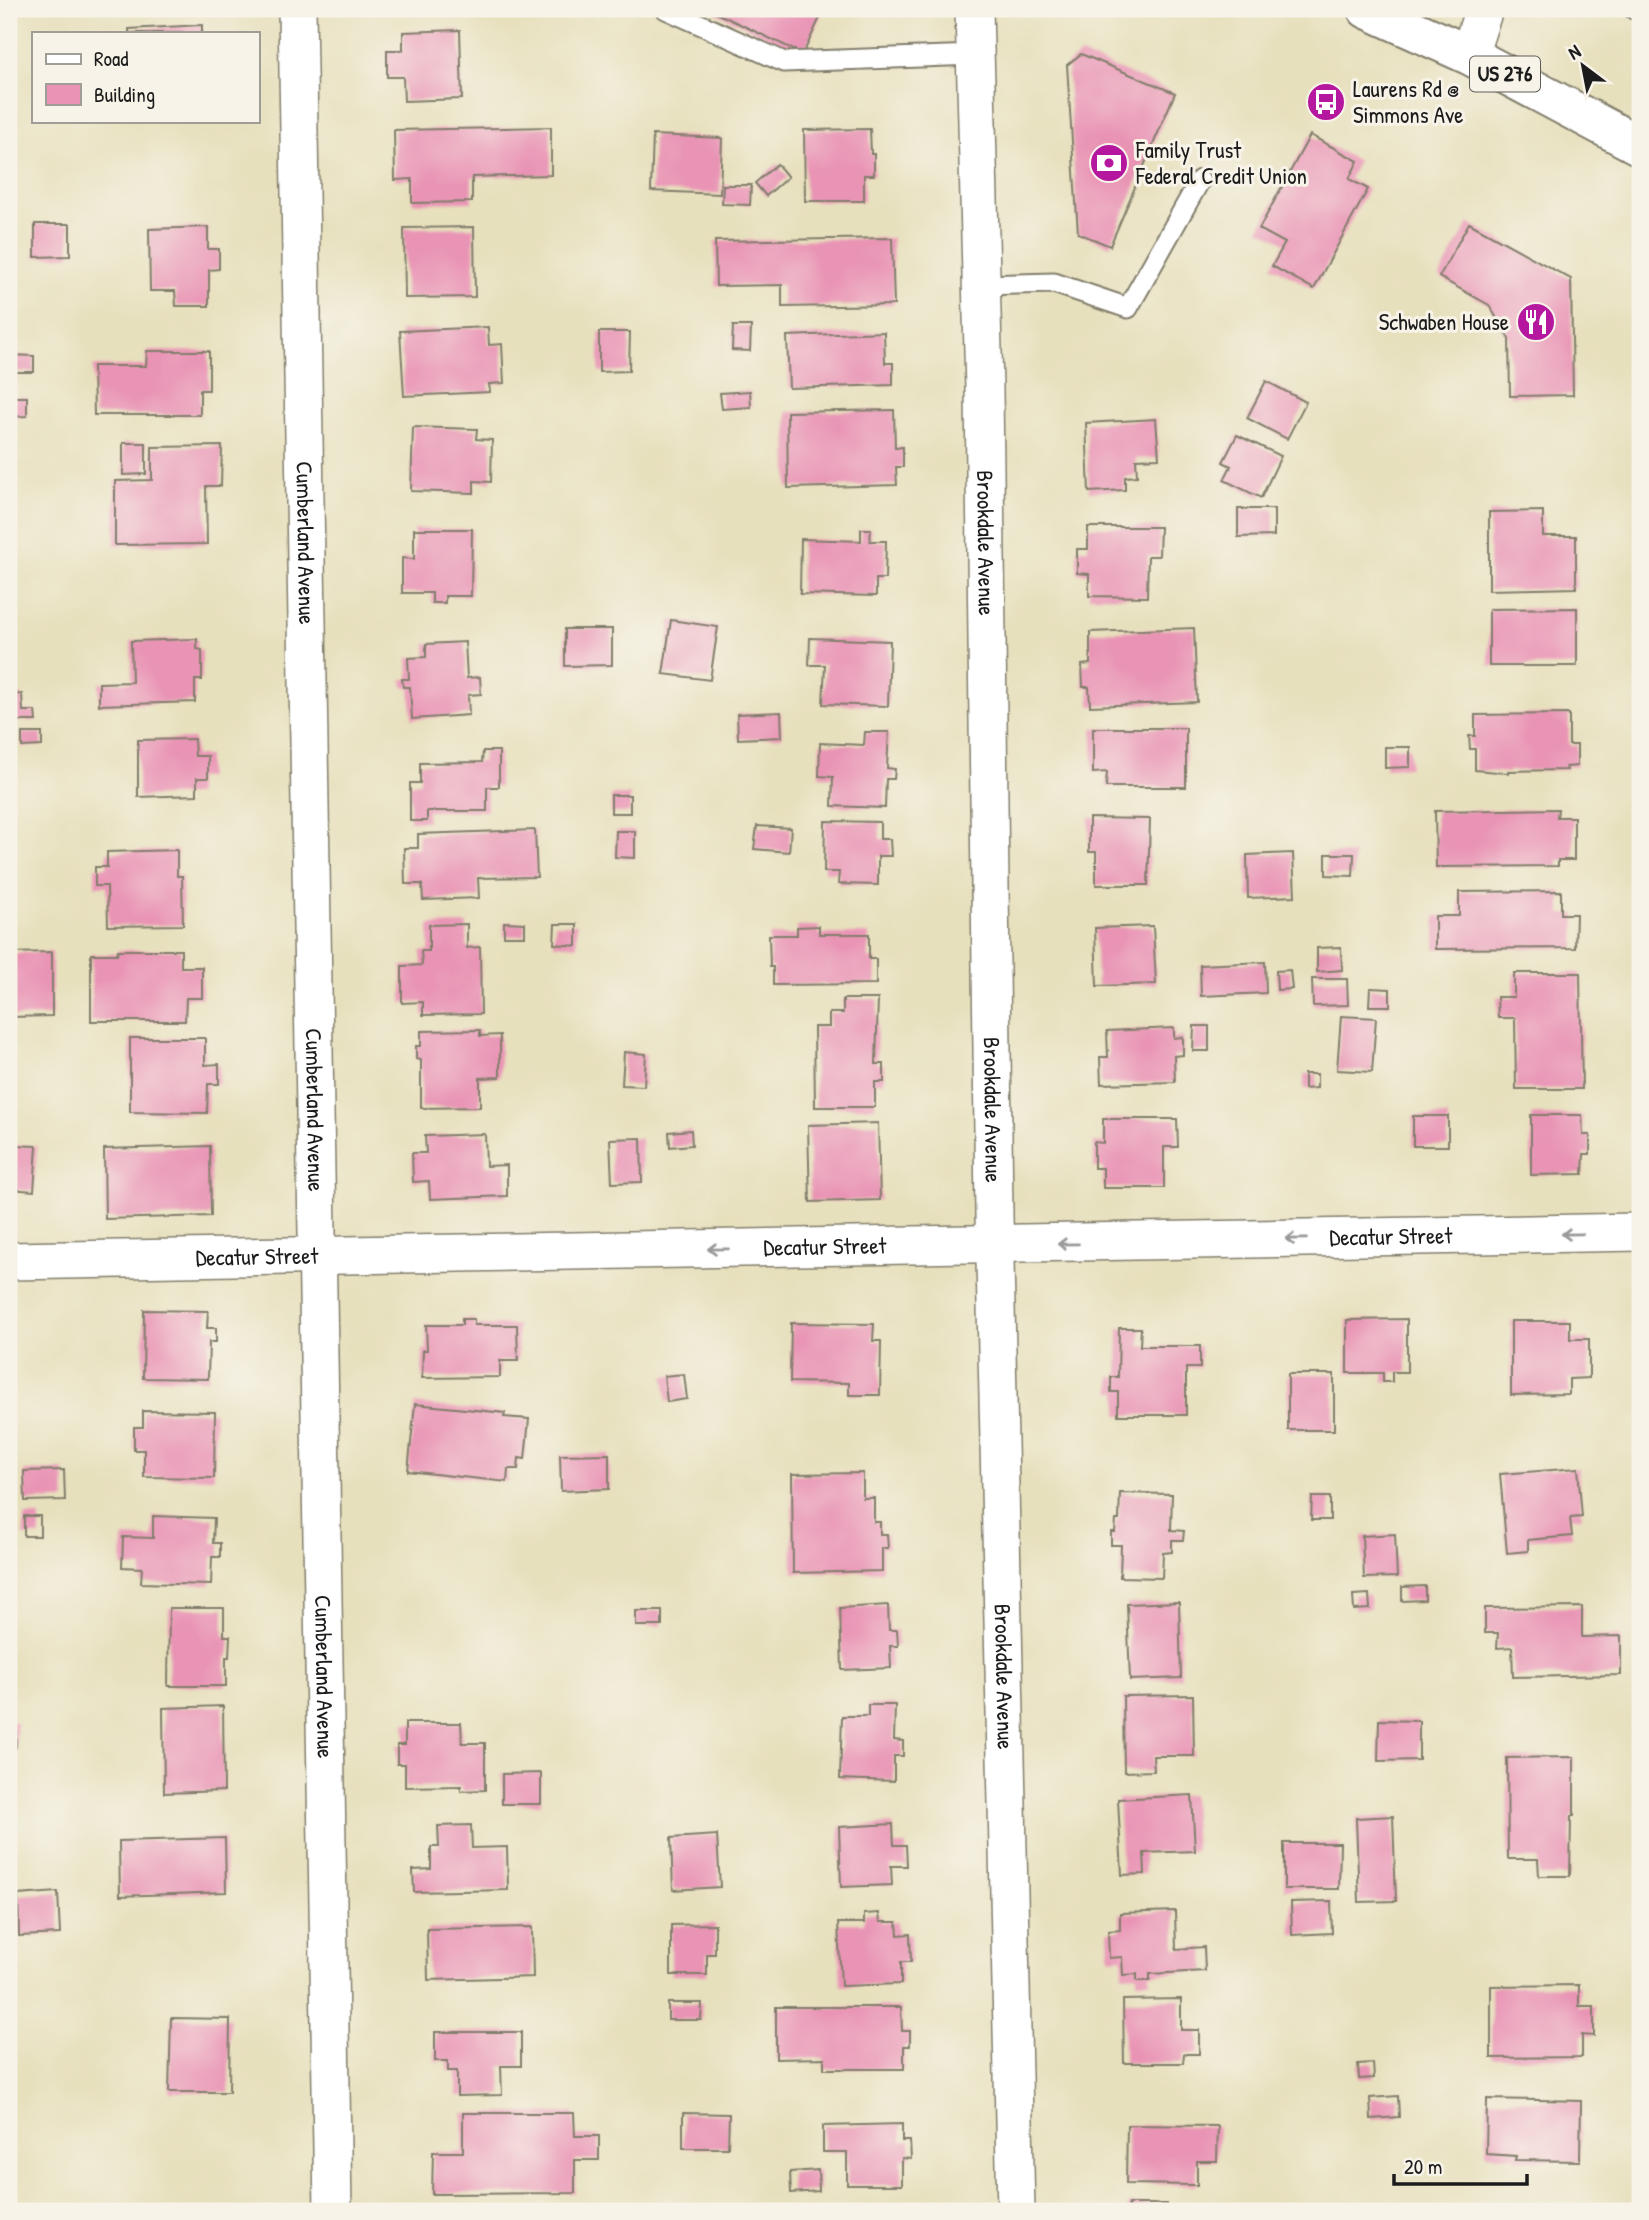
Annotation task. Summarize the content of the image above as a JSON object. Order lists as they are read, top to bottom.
{
  "streets": {
    "main road": ["US 276"],
    "street": ["Cumberland Avenue", "Brookdale Avenue", "Decatur Street"]
  },
  "crossings": [
    ["Cumberland Avenue", "Decatur Street"],
    ["Brookdale Avenue", "Decatur Street"]
  ],
  "one_way": ["Decatur Street"],
  "places": {
    "bus stop": ["Laurens Rd @ Simmons Ave"],
    "bank": ["Family Trust Federal Credit Union"],
    "restaurant": ["Schwaben House"]
  },
  "legend": ["Road", "Building"],
  "scale_bar": "20 m",
  "north": "top left"
}
